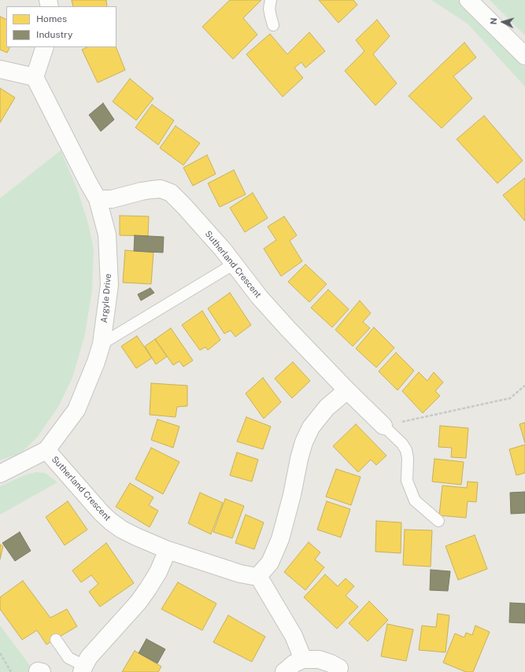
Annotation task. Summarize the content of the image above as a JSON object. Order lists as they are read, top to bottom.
{
  "streets": {
    "street": ["Sutherland Crescent", "Argyle Drive"]
  },
  "crossings": [
    ["Sutherland Crescent", "Argyle Drive"]
  ],
  "legend": ["Homes", "Industry"],
  "north": "left"
}
